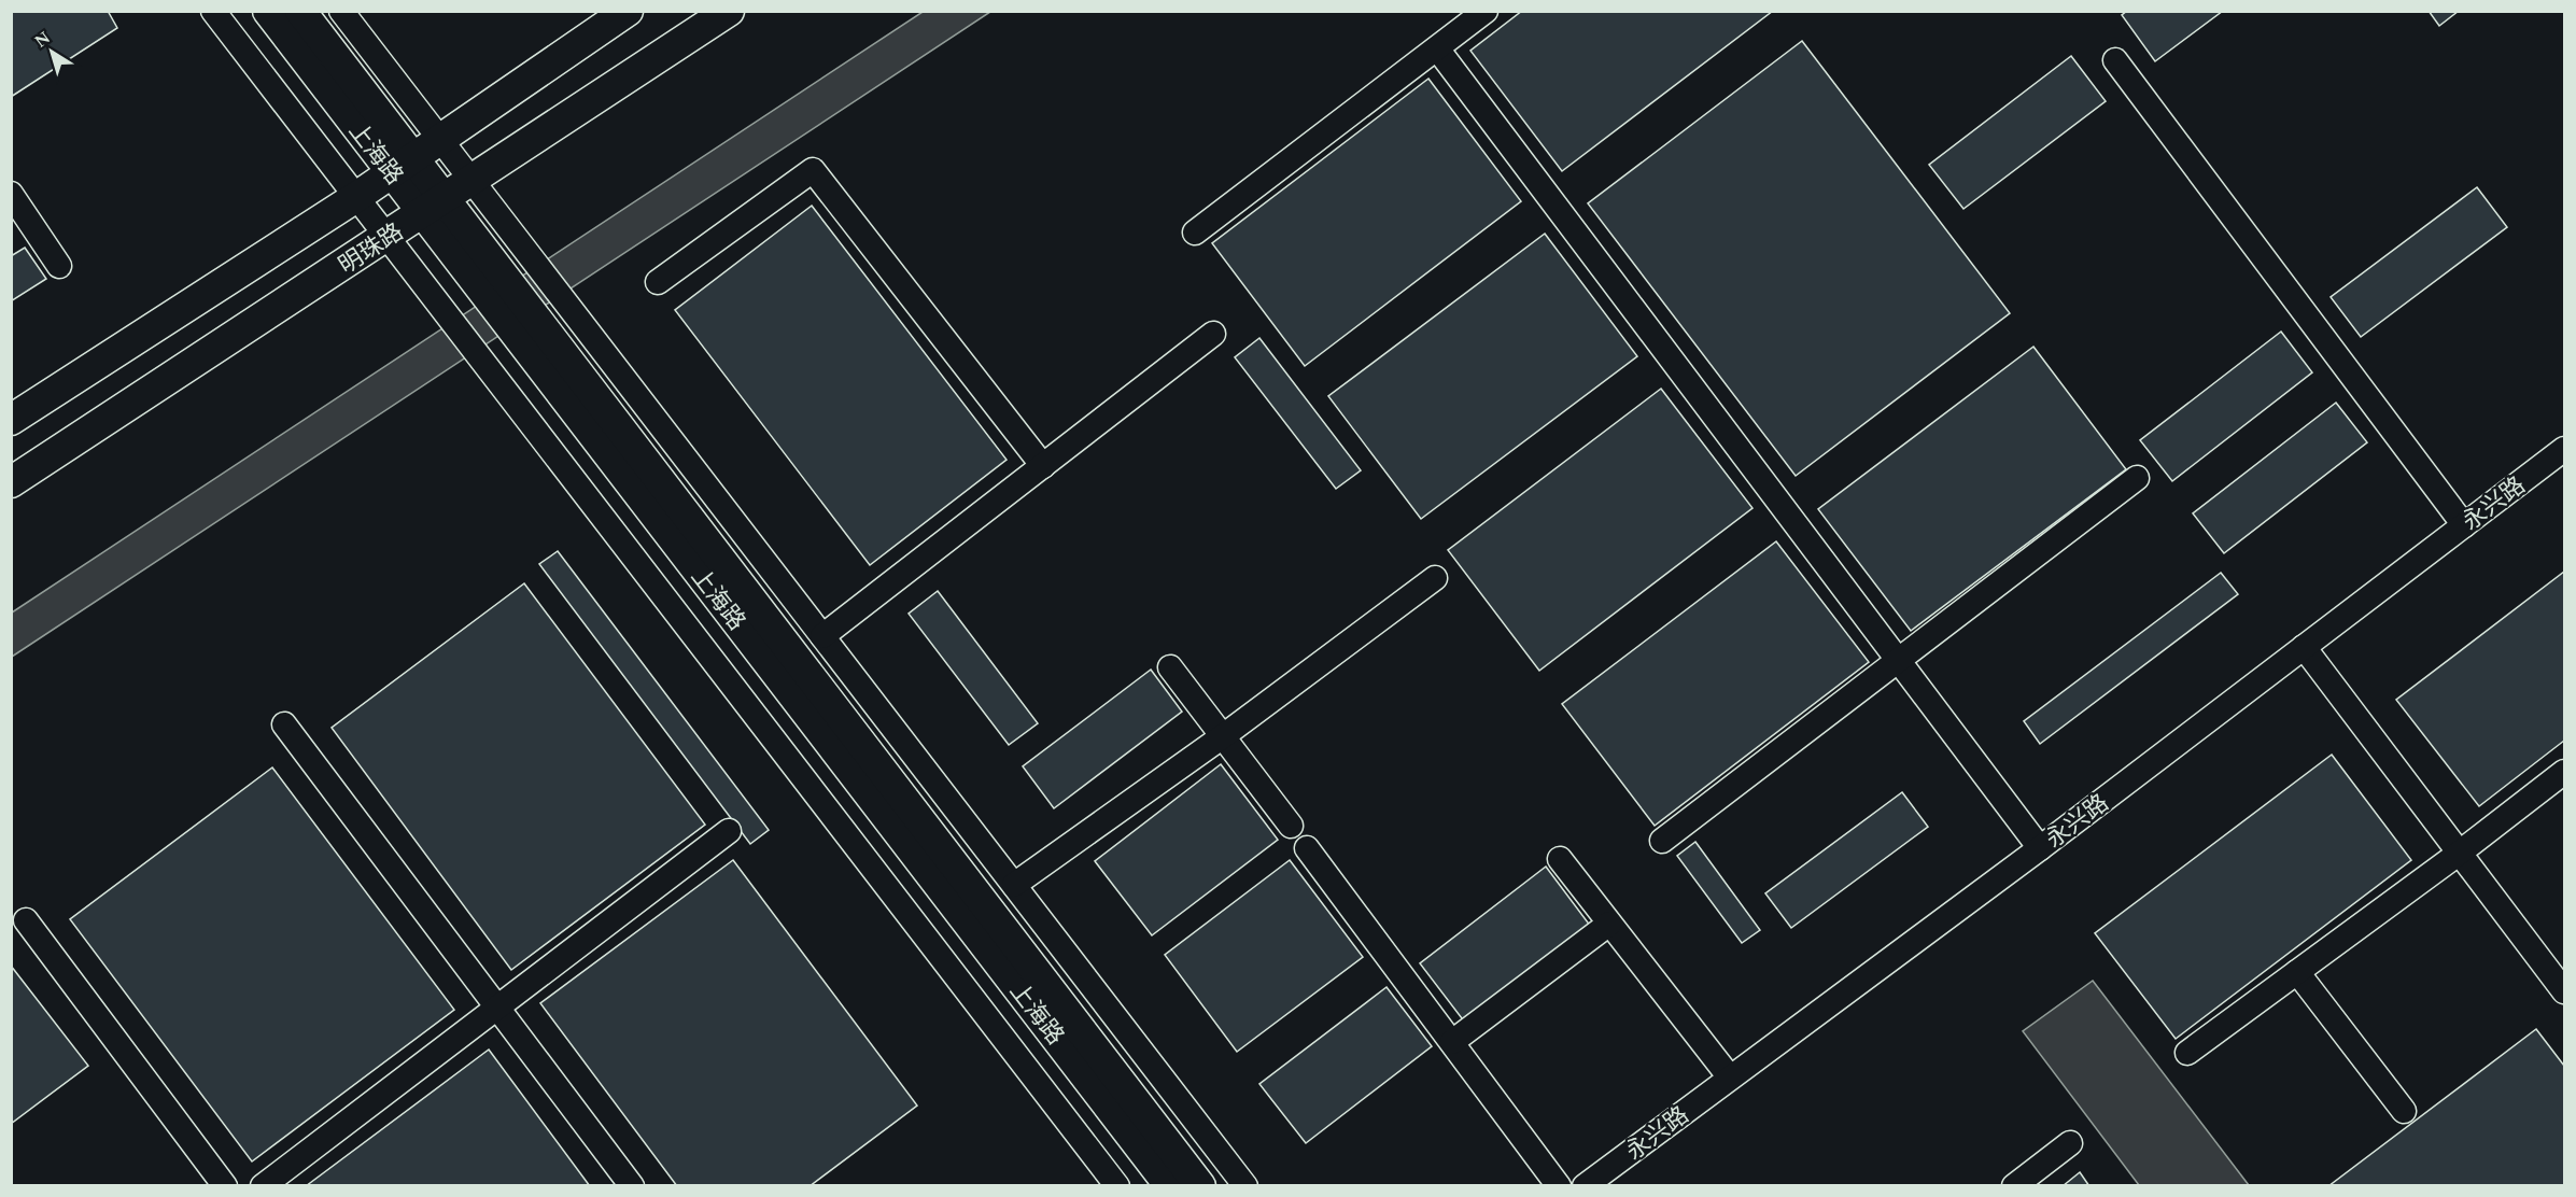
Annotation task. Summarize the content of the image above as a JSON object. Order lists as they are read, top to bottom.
{
  "streets": {
    "main road": ["上海路", "明珠路"],
    "street": ["永兴路"]
  },
  "crossings": [
    ["上海路", "明珠路"]
  ],
  "north": "top left"
}
